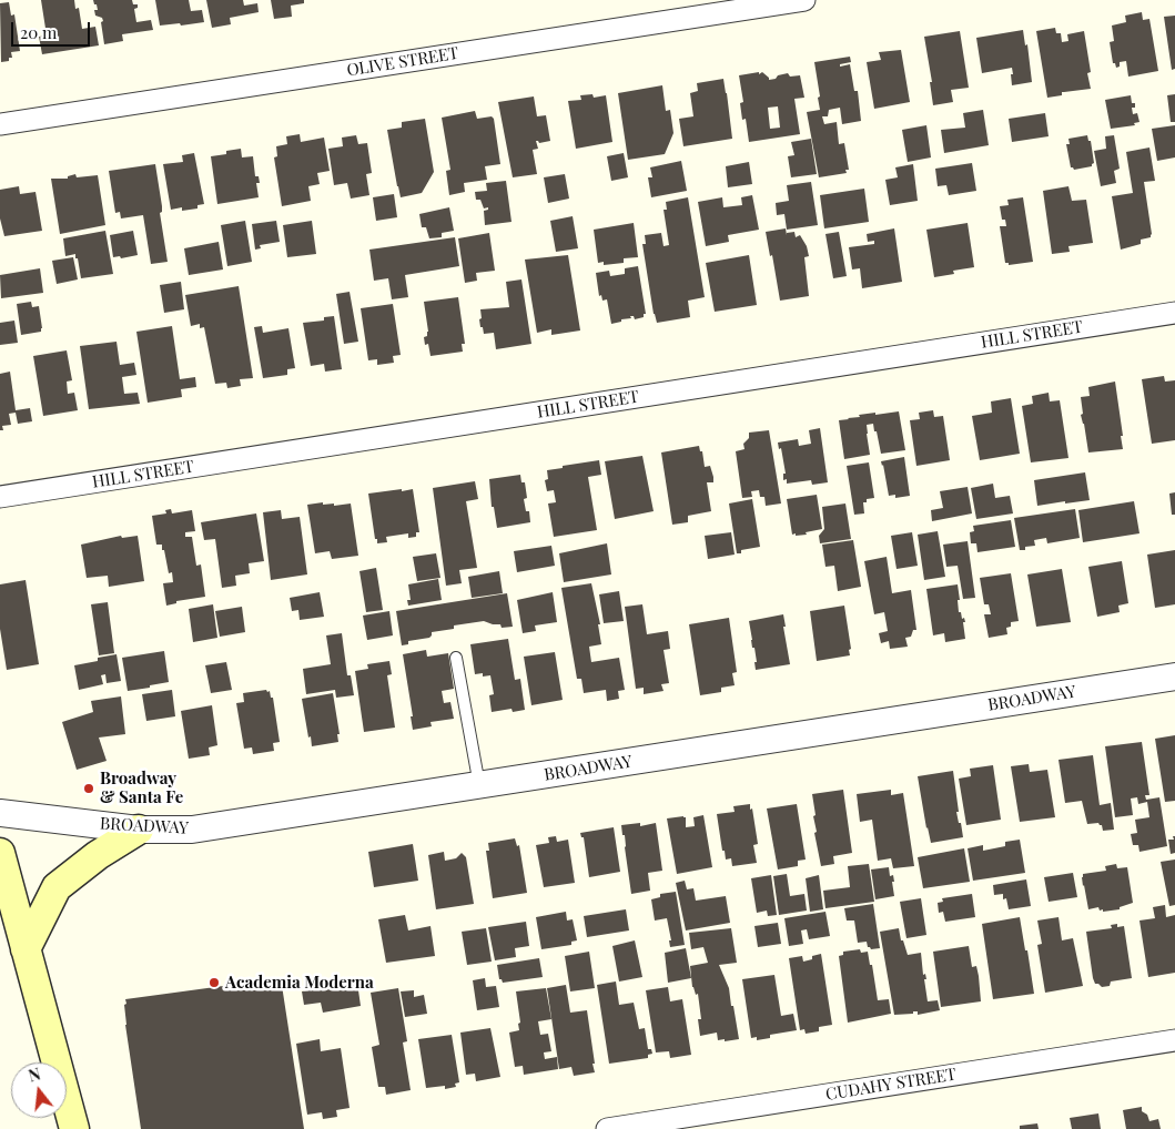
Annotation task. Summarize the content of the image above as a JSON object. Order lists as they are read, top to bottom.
{
  "streets": {
    "street": [
      "OLIVE STREET",
      "HILL STREET",
      "BROADWAY",
      "CUDAHY STREET"
    ]
  },
  "places": ["Broadway & Santa Fe", "Academia Moderna"],
  "scale_bar": "20 m",
  "north": "top"
}
